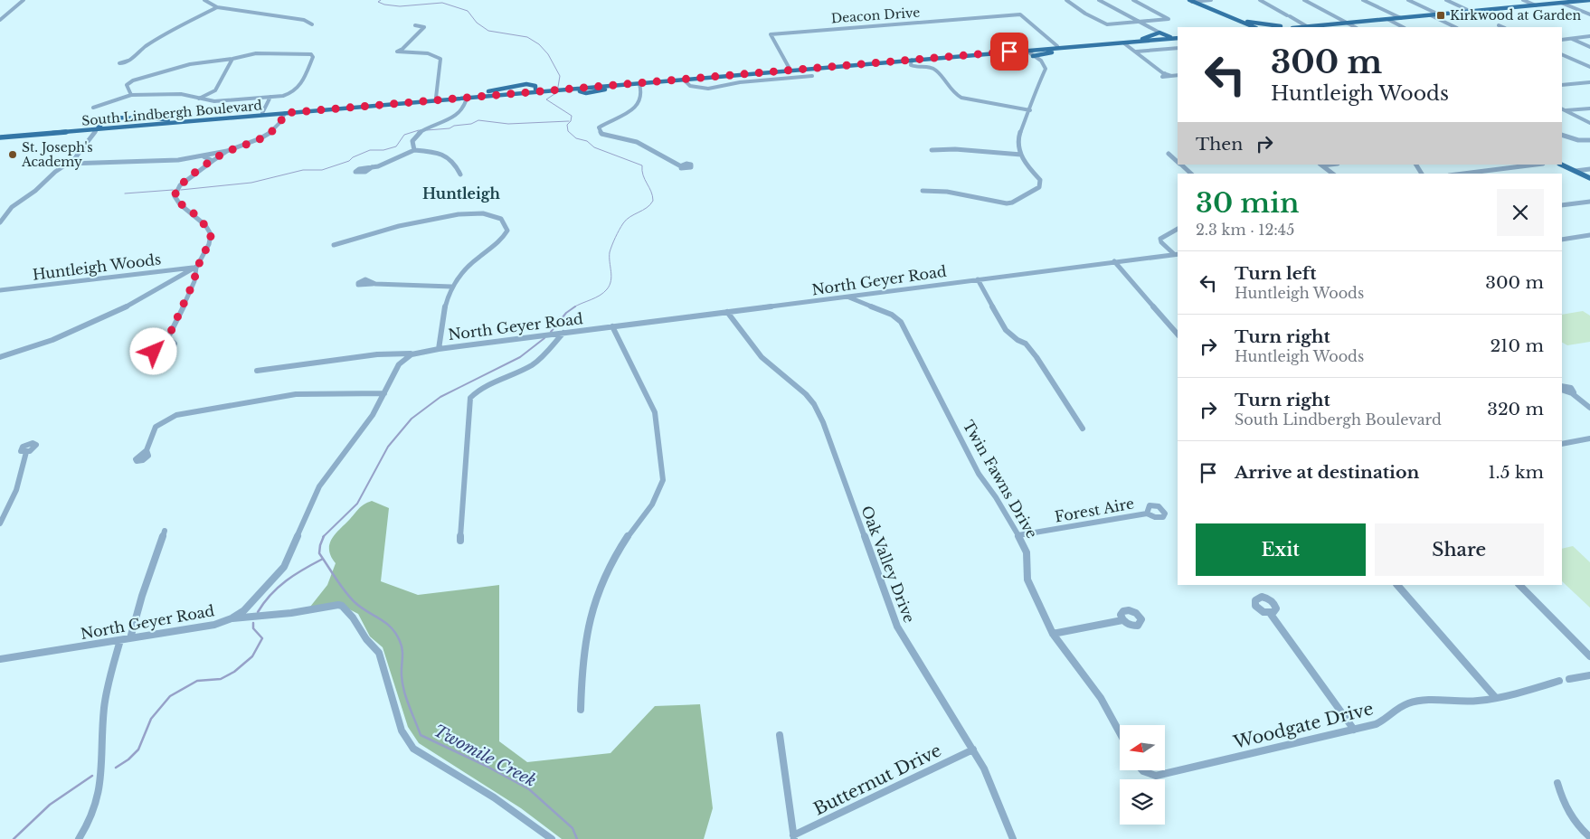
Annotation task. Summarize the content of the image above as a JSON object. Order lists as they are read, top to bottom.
{
  "streets": {
    "main road": ["South Lindbergh Boulevard"],
    "street": [
      "Deacon Drive",
      "Huntleigh Woods",
      "North Geyer Road",
      "Twin Fawns Drive",
      "Forest Aire",
      "Oak Valley Drive",
      "Woodgate Drive",
      "Butternut Drive"
    ]
  },
  "crossings": [
    ["Deacon Drive", "South Lindbergh Boulevard"],
    ["South Lindbergh Boulevard", "Huntleigh Woods"],
    ["North Geyer Road", "Twin Fawns Drive"],
    ["North Geyer Road", "Oak Valley Drive"],
    ["Twin Fawns Drive", "Forest Aire"],
    ["Oak Valley Drive", "Butternut Drive"]
  ],
  "districts": ["Huntleigh"],
  "water": ["Twomile Creek"],
  "places": {
    "transit": ["Kirkwood at Garden"],
    "other": ["St. Joseph's Academy"]
  },
  "north": "left",
  "page": {
    "turn": ["300 m", "Huntleigh Woods"],
    "then": "Then",
    "heading": ["30 min", "2.3 km · 12:45"],
    "list": [
      {
        "name": "Turn left",
        "note": "Huntleigh Woods",
        "value": "300 m"
      },
      {
        "name": "Turn right",
        "note": "Huntleigh Woods",
        "value": "210 m"
      },
      {
        "name": "Turn right",
        "note": "South Lindbergh Boulevard",
        "value": "320 m"
      },
      {
        "name": "Arrive at destination",
        "value": "1.5 km"
      }
    ],
    "buttons": ["Exit", "Share"]
  }
}
